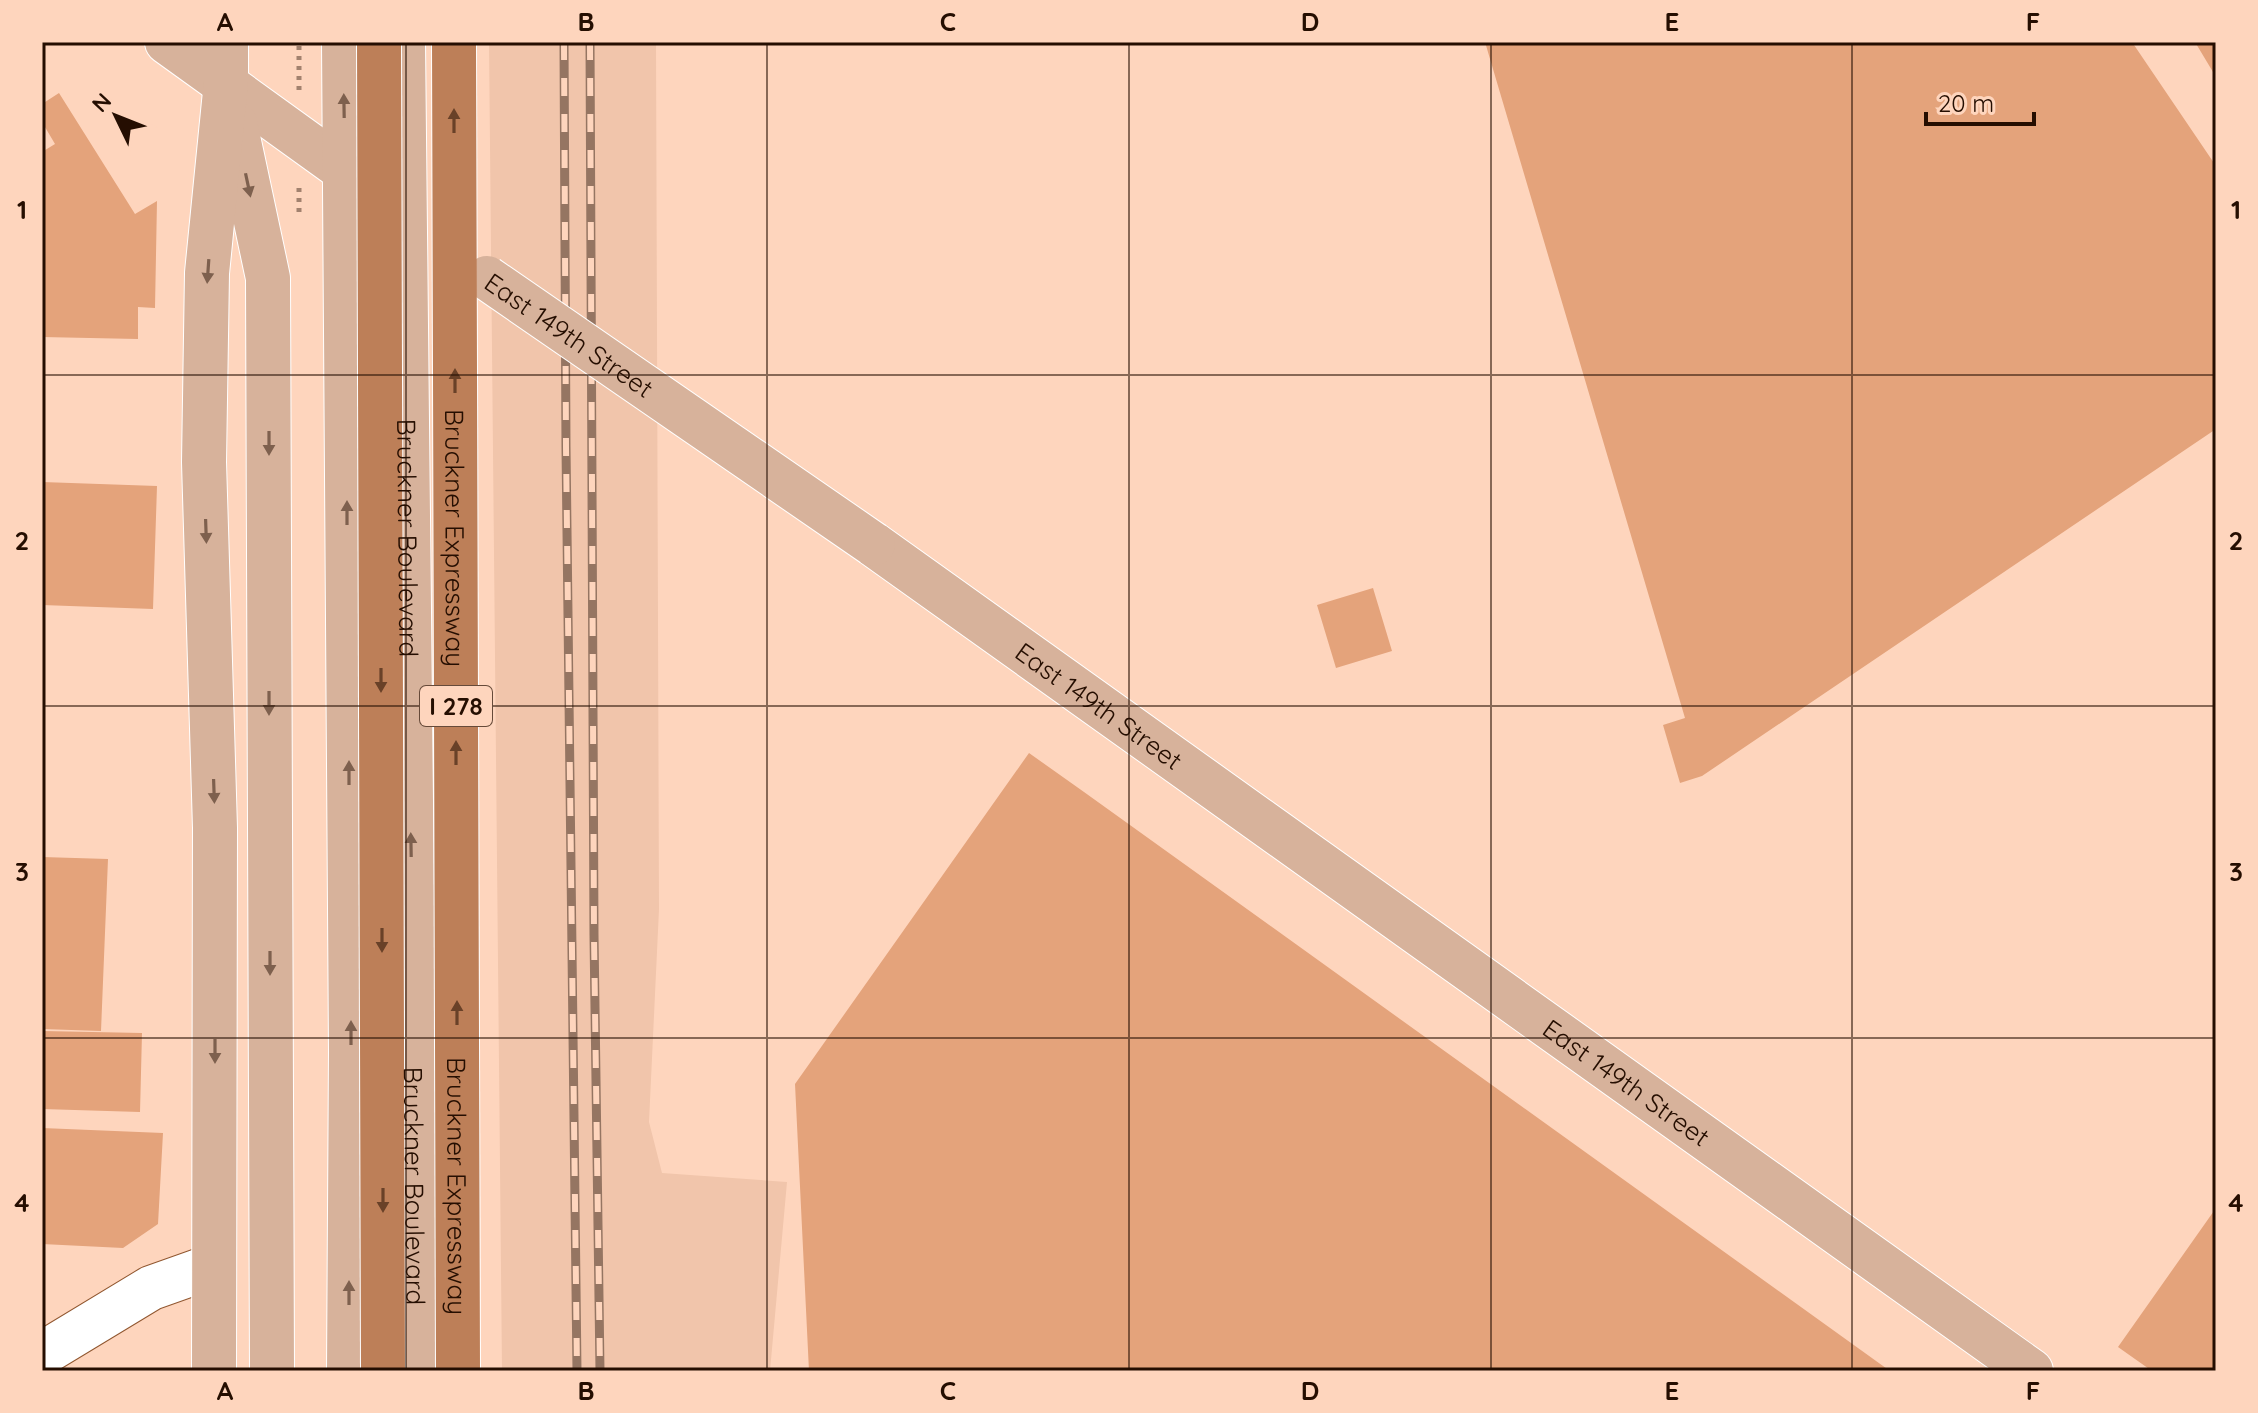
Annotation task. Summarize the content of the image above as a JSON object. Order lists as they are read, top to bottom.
{
  "streets": {
    "highway": ["Bruckner Expressway", "I 278"],
    "main road": ["East 149th Street", "Bruckner Boulevard"]
  },
  "crossings": [
    ["East 149th Street", "Bruckner Boulevard"]
  ],
  "scale_bar": "20 m",
  "north": "top left",
  "grid": {
    "columns": [
      "A",
      "B",
      "C",
      "D",
      "E",
      "F"
    ],
    "rows": [
      "1",
      "2",
      "3",
      "4"
    ]
  }
}
